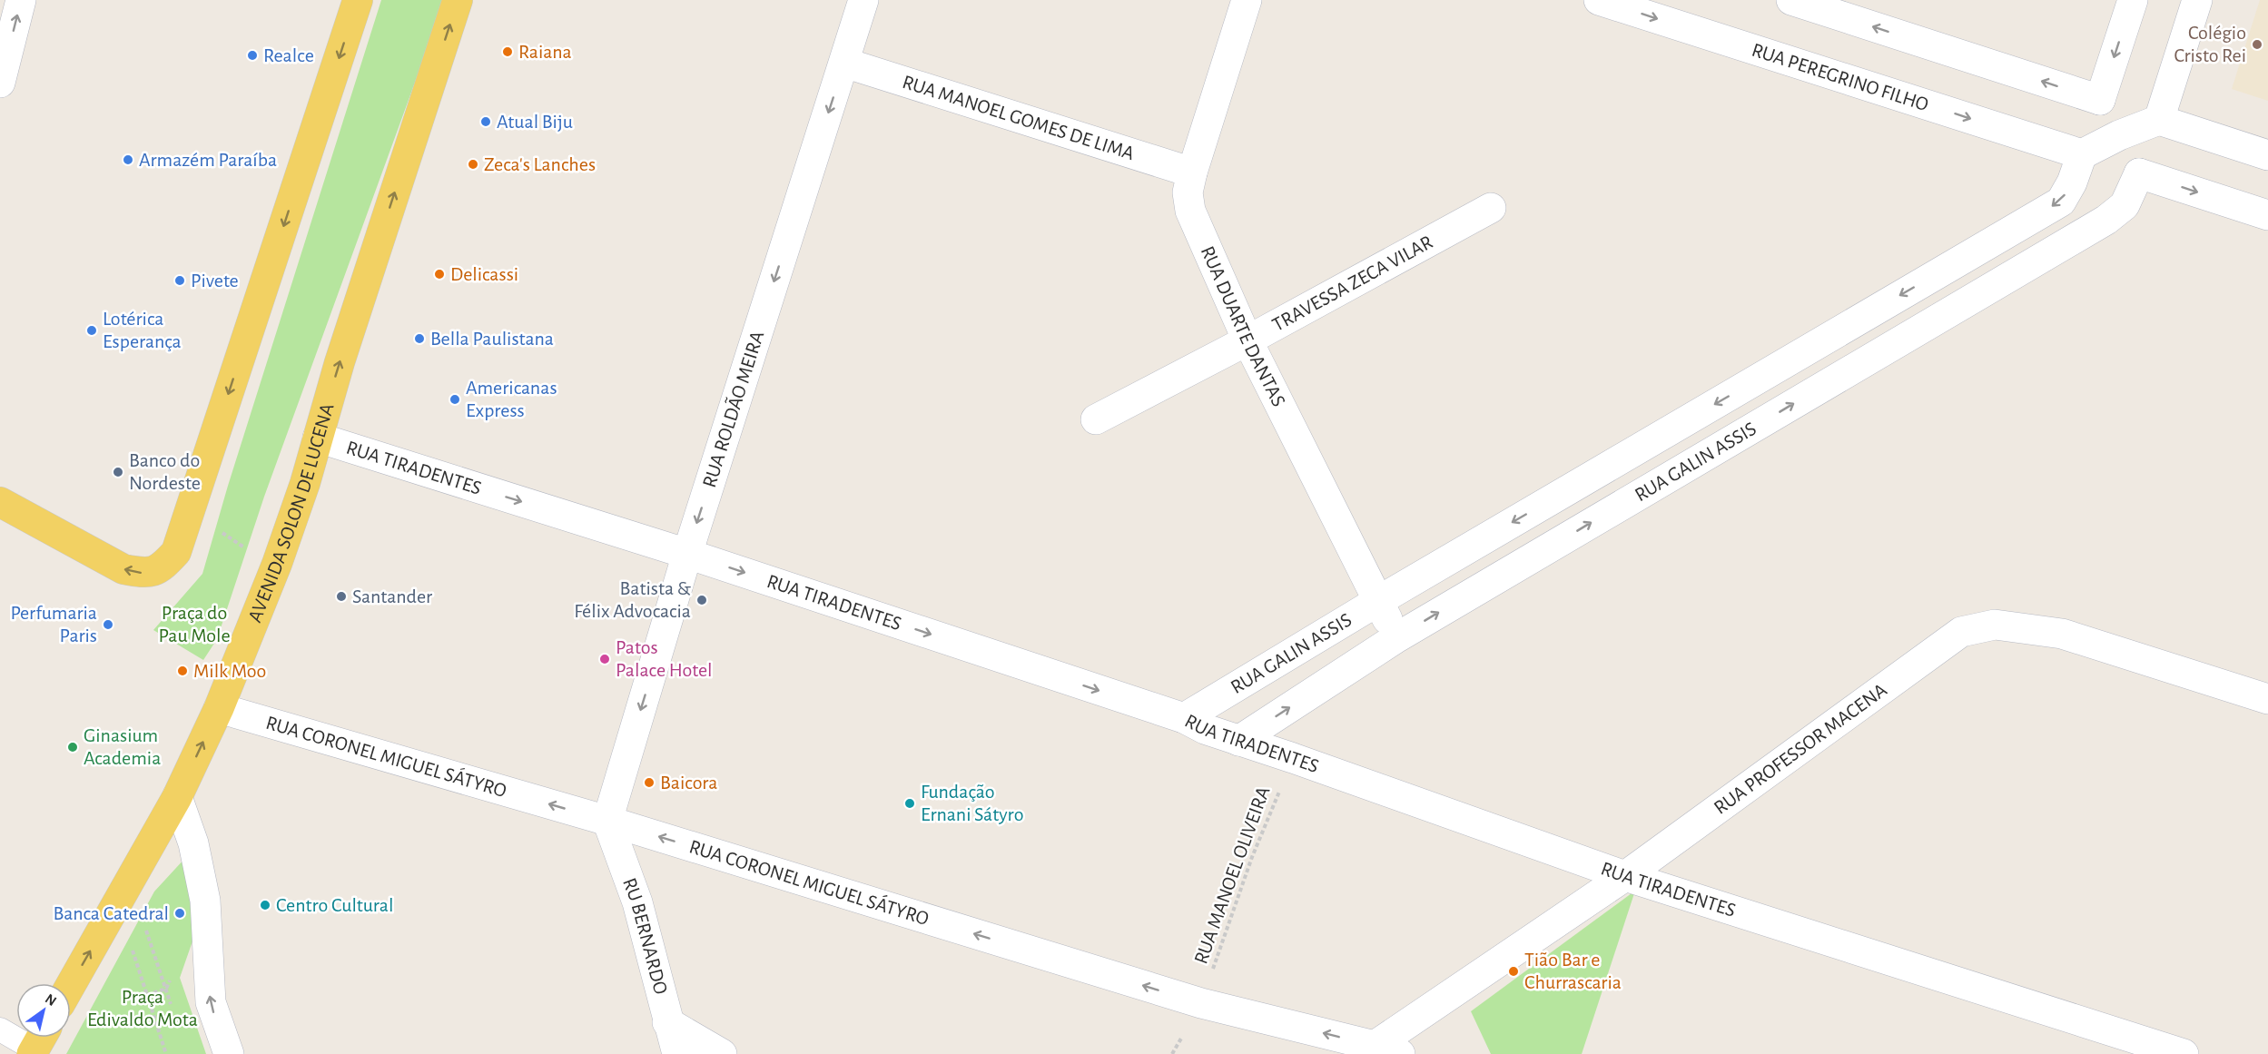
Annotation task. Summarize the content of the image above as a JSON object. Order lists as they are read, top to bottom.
{
  "streets": {
    "main road": ["AVENIDA SOLON DE LUCENA"],
    "street": [
      "RUA PEREGRINO FILHO",
      "RUA MANOEL GOMES DE LIMA",
      "TRAVESSA ZECA VILAR",
      "RUA DUARTE DANTAS",
      "RUA ROLDÃO MEIRA",
      "RUA GALIN ASSIS",
      "RUA TIRADENTES",
      "RUA PROFESSOR MACENA",
      "RUA CORONEL MIGUEL SÁTYRO",
      "RU BERNARDO"
    ],
    "path": ["RUA MANOEL OLIVEIRA"]
  },
  "crossings": [
    ["RUA PEREGRINO FILHO", "RUA GALIN ASSIS"],
    ["RUA MANOEL GOMES DE LIMA", "RUA DUARTE DANTAS"],
    ["RUA MANOEL GOMES DE LIMA", "RUA ROLDÃO MEIRA"],
    ["TRAVESSA ZECA VILAR", "RUA DUARTE DANTAS"],
    ["RUA DUARTE DANTAS", "RUA GALIN ASSIS"],
    ["RUA ROLDÃO MEIRA", "RUA TIRADENTES"],
    ["RUA ROLDÃO MEIRA", "RUA CORONEL MIGUEL SÁTYRO"],
    ["RUA ROLDÃO MEIRA", "RU BERNARDO"],
    ["RUA GALIN ASSIS", "RUA TIRADENTES"],
    ["RUA TIRADENTES", "AVENIDA SOLON DE LUCENA"],
    ["RUA TIRADENTES", "RUA PROFESSOR MACENA"],
    ["RUA TIRADENTES", "RUA MANOEL OLIVEIRA"],
    ["AVENIDA SOLON DE LUCENA", "RUA CORONEL MIGUEL SÁTYRO"],
    ["RUA PROFESSOR MACENA", "RUA CORONEL MIGUEL SÁTYRO"],
    ["RUA CORONEL MIGUEL SÁTYRO", "RUA MANOEL OLIVEIRA"],
    ["RUA CORONEL MIGUEL SÁTYRO", "RU BERNARDO"]
  ],
  "one_way": ["RUA ROLDÃO MEIRA", "RUA TIRADENTES", "RUA CORONEL MIGUEL SÁTYRO"],
  "parks": ["Praça do Pau Mole", "Praça Edivaldo Mota"],
  "places": [
    "Colégio Cristo Rei",
    "Raiana",
    "Realce",
    "Atual Biju",
    "Armazém Paraíba",
    "Zeca's Lanches",
    "Delicassi",
    "Pivete",
    "Lotérica Esperança",
    "Bella Paulistana",
    "Americanas Express",
    "Banco do Nordeste",
    "Santander",
    "Batista & Félix Advocacia",
    "Perfumaria Paris",
    "Patos Palace Hotel",
    "Milk Moo",
    "Ginasium Academia",
    "Baicora",
    "Fundação Ernani Sátyro",
    "Centro Cultural",
    "Banca Catedral",
    "Tião Bar e Churrascaria"
  ],
  "north": "top right"
}
